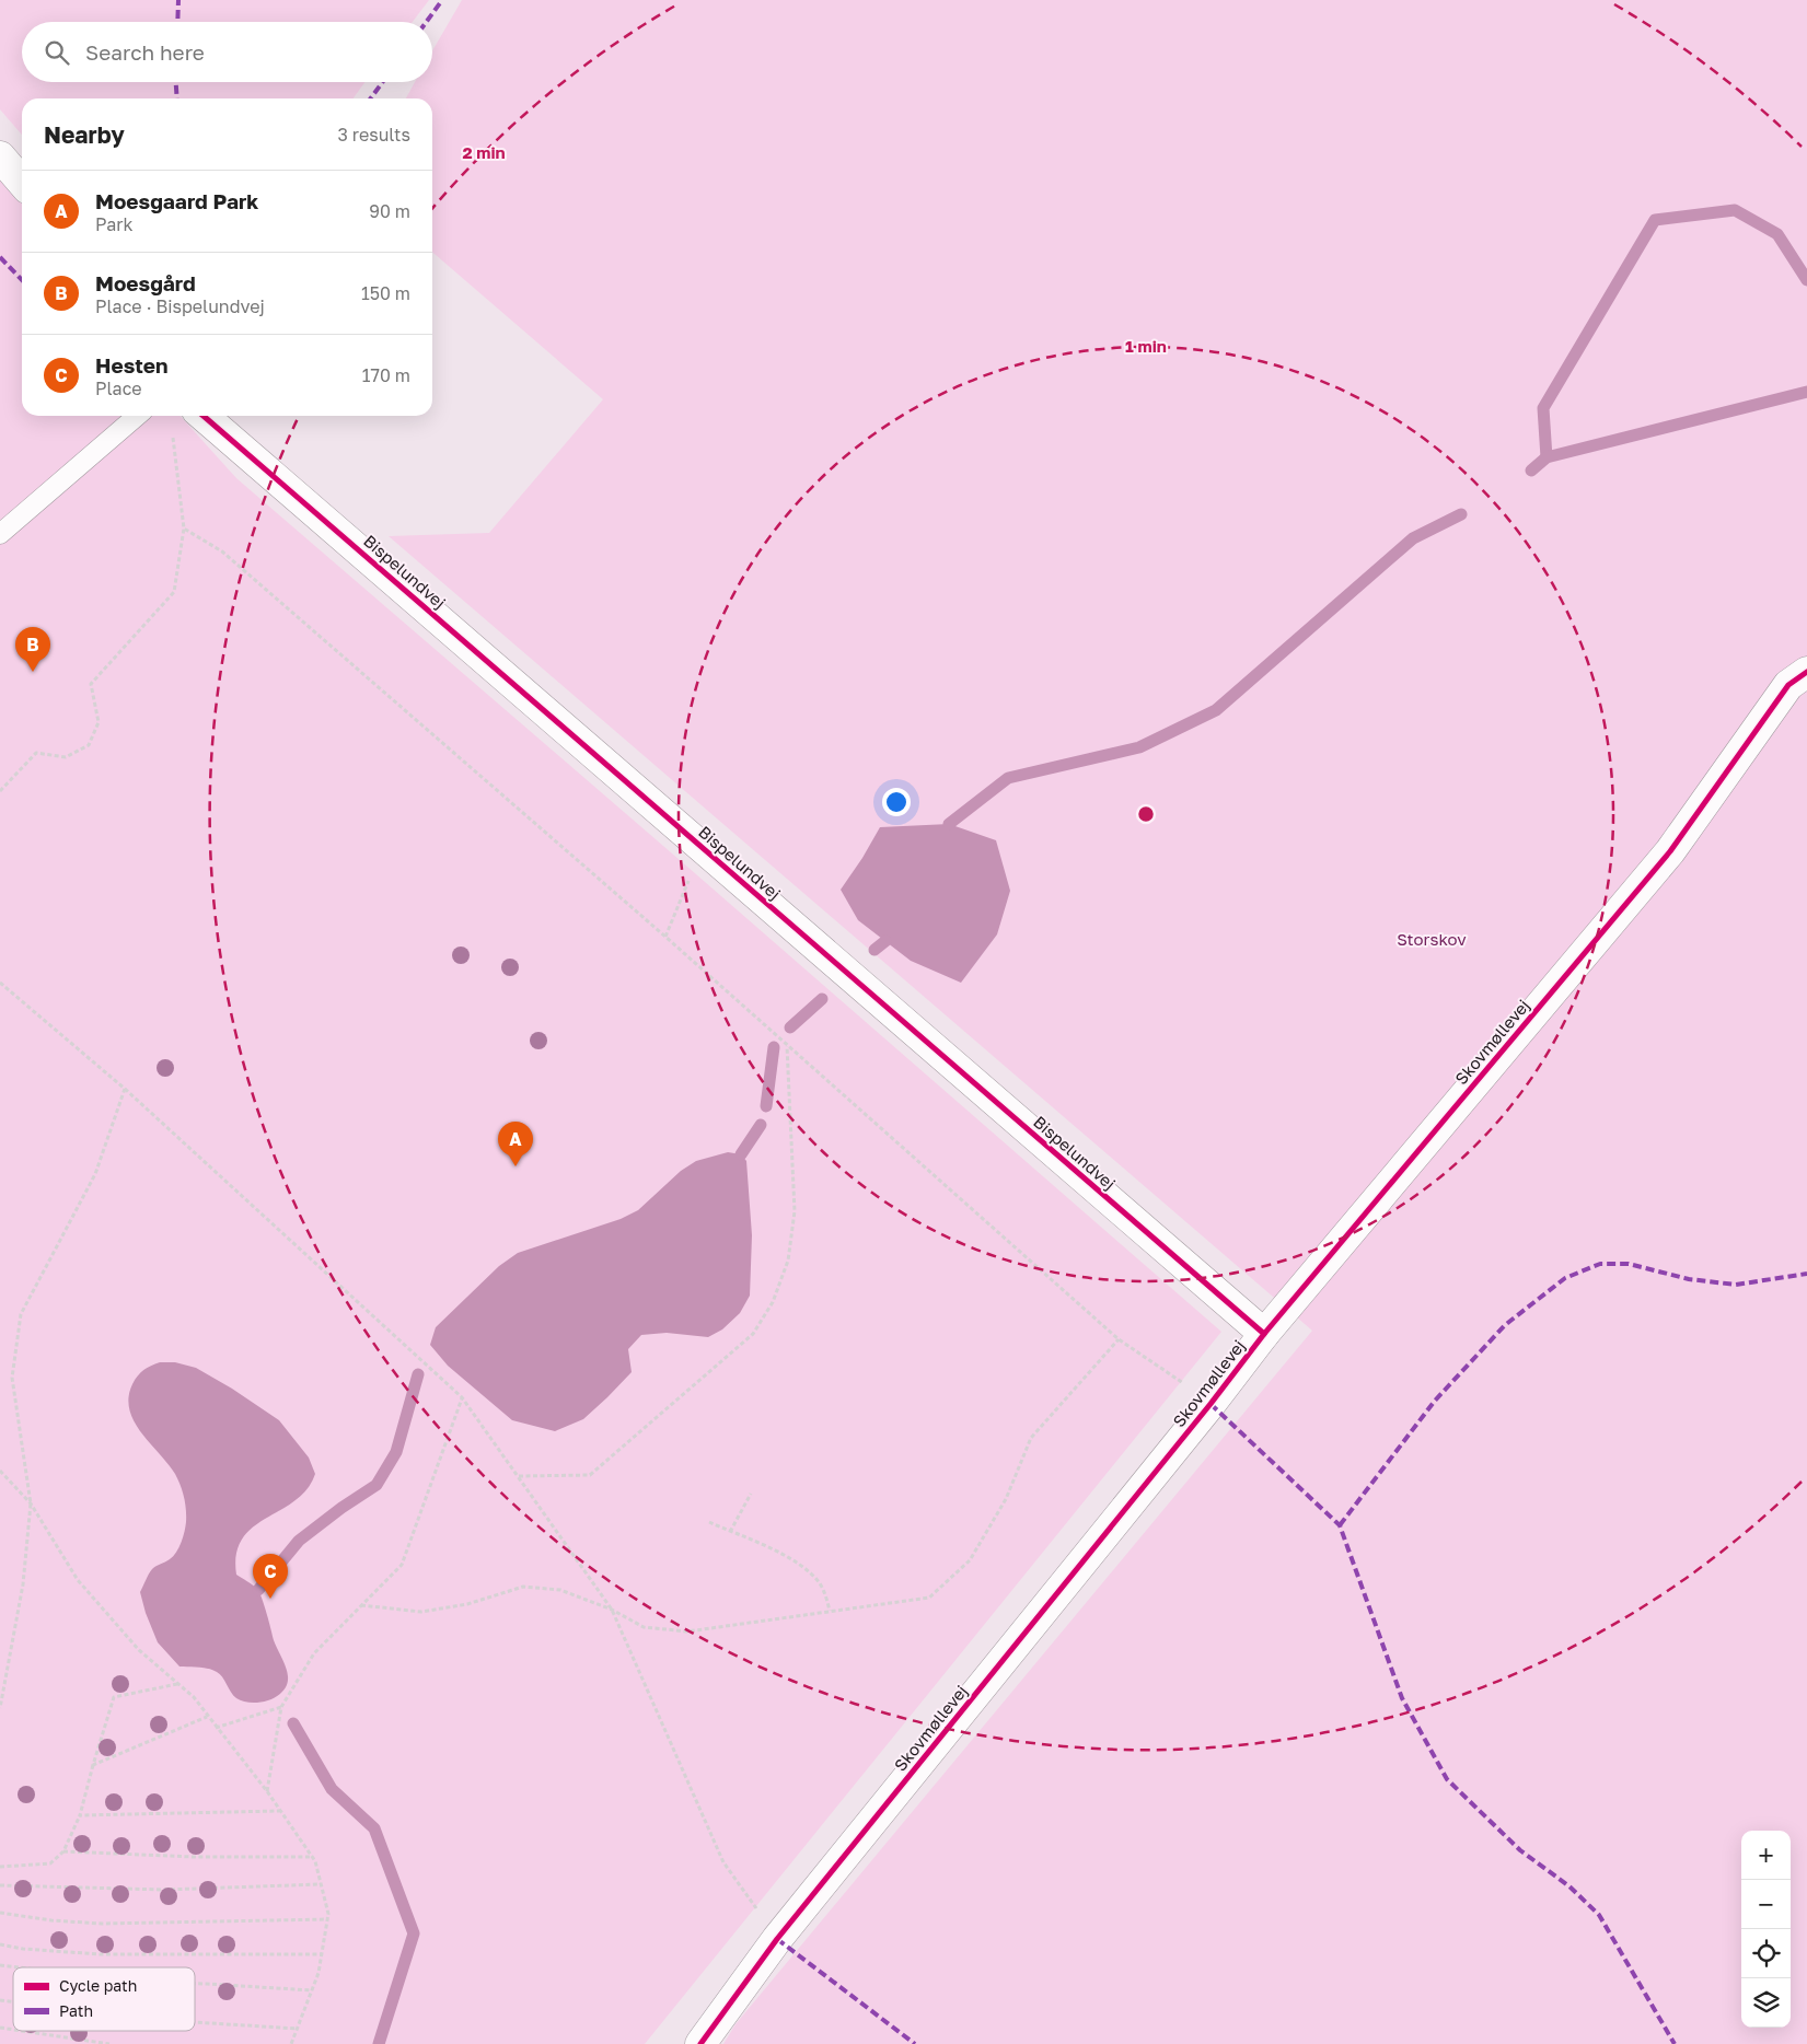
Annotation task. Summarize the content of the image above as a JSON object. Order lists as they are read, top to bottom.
{
  "streets": {
    "street": ["Bispelundvej", "Skovmøllevej"]
  },
  "crossings": [
    ["Bispelundvej", "Skovmøllevej"]
  ],
  "parks": ["Storskov"],
  "legend": ["Cycle path", "Path"],
  "page": {
    "search": "Search here",
    "heading": ["Nearby", "3 results"],
    "list": [
      {
        "mark": "A",
        "name": "Moesgaard Park",
        "note": "Park",
        "value": "90 m"
      },
      {
        "mark": "B",
        "name": "Moesgård",
        "note": "Place · Bispelundvej",
        "value": "150 m"
      },
      {
        "mark": "C",
        "name": "Hesten",
        "note": "Place",
        "value": "170 m"
      }
    ],
    "pins": ["B", "A", "C"],
    "map_buttons": ["+", "−"]
  },
  "rings": ["2 min", "1 min"]
}
